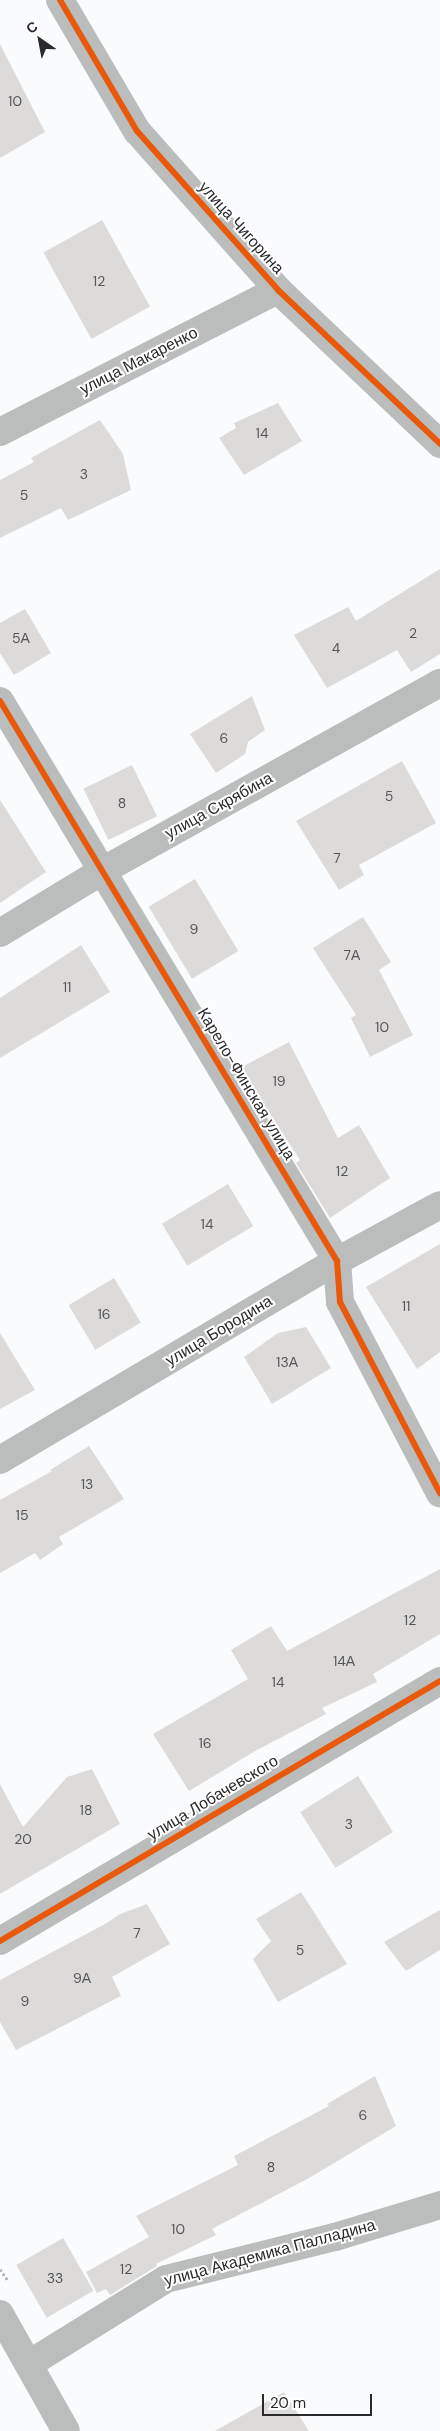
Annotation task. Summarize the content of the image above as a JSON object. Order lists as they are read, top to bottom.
{
  "streets": {
    "street": [
      "улица Чигорина",
      "улица Макаренко",
      "улица Скрябина",
      "Карело-Финская улица",
      "улица Бородина",
      "улица Лобачевского",
      "улица Академика Палладина"
    ]
  },
  "crossings": [
    ["улица Чигорина", "улица Макаренко"],
    ["улица Скрябина", "Карело-Финская улица"],
    ["Карело-Финская улица", "улица Бородина"]
  ],
  "house_numbers": [
    "10",
    "12",
    "14",
    "3",
    "5",
    "2",
    "5А",
    "4",
    "6",
    "5",
    "8",
    "7",
    "9",
    "7А",
    "11",
    "10",
    "19",
    "12",
    "14",
    "11",
    "16",
    "13А",
    "13",
    "15",
    "12",
    "14А",
    "14",
    "16",
    "18",
    "3",
    "20",
    "7",
    "5",
    "9А",
    "9",
    "6",
    "8",
    "10",
    "12",
    "33"
  ],
  "scale_bar": "20 m",
  "north": "top left"
}
